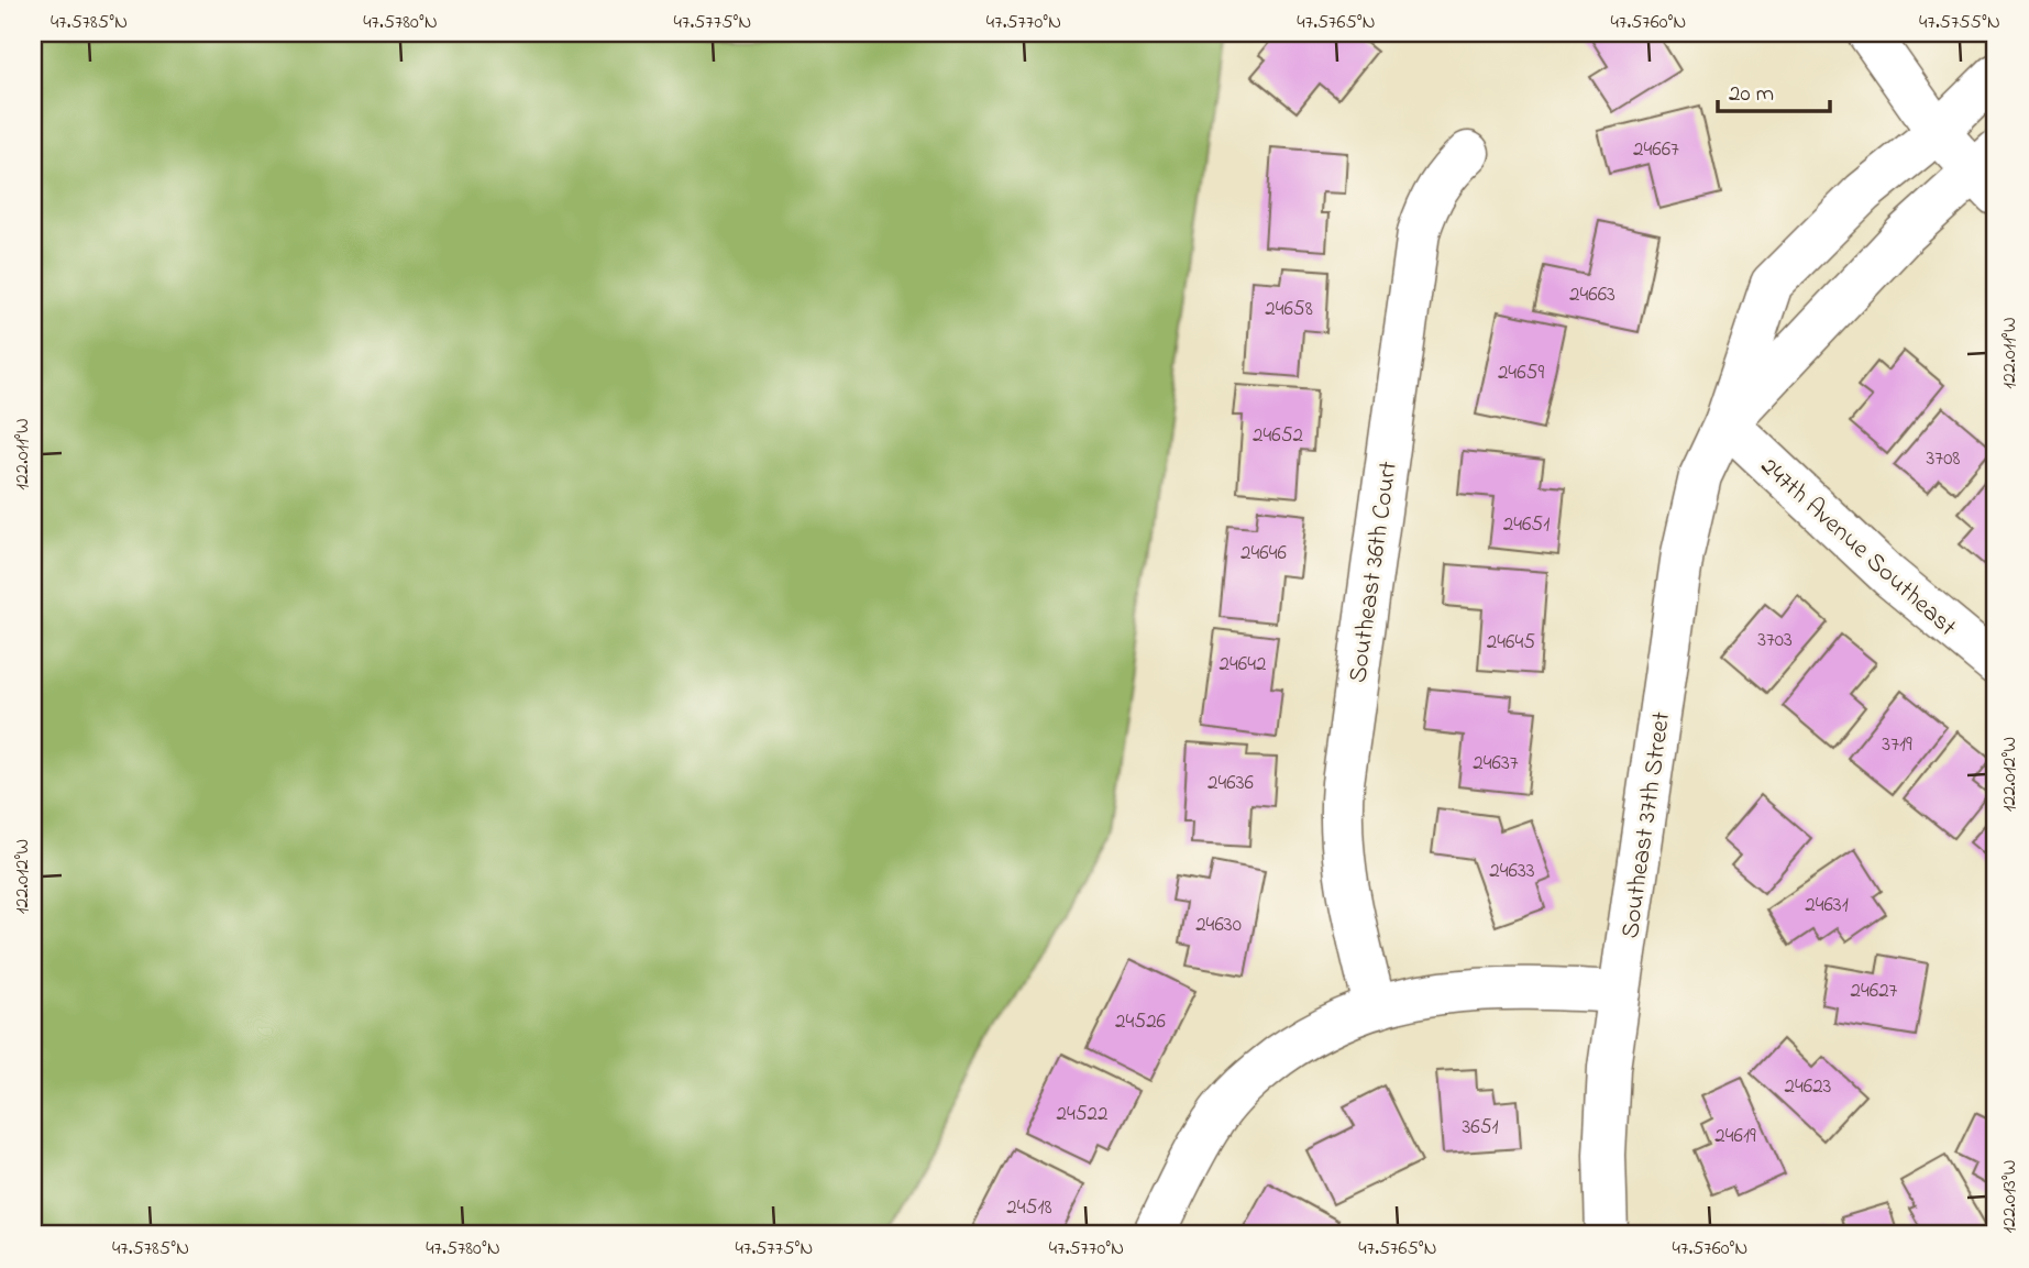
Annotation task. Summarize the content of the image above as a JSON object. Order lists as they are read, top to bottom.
{
  "streets": {
    "street": ["247th Avenue Southeast", "Southeast 36th Court", "Southeast 37th Street"]
  },
  "crossings": [
    ["247th Avenue Southeast", "Southeast 37th Street"]
  ],
  "house_numbers": [
    "24667",
    "24663",
    "24658",
    "24659",
    "24652",
    "3708",
    "24651",
    "24646",
    "3703",
    "24645",
    "24642",
    "3719",
    "24637",
    "24636",
    "24633",
    "24631",
    "24630",
    "24627",
    "24526",
    "24623",
    "24522",
    "3651",
    "24619",
    "24518"
  ],
  "scale_bar": "20 m",
  "coordinates": [
    "47.5785°N",
    "47.5780°N",
    "47.5775°N",
    "47.5770°N",
    "47.5765°N",
    "47.5760°N",
    "47.5755°N",
    "122.011°W",
    "122.012°W",
    "122.013°W"
  ]
}
